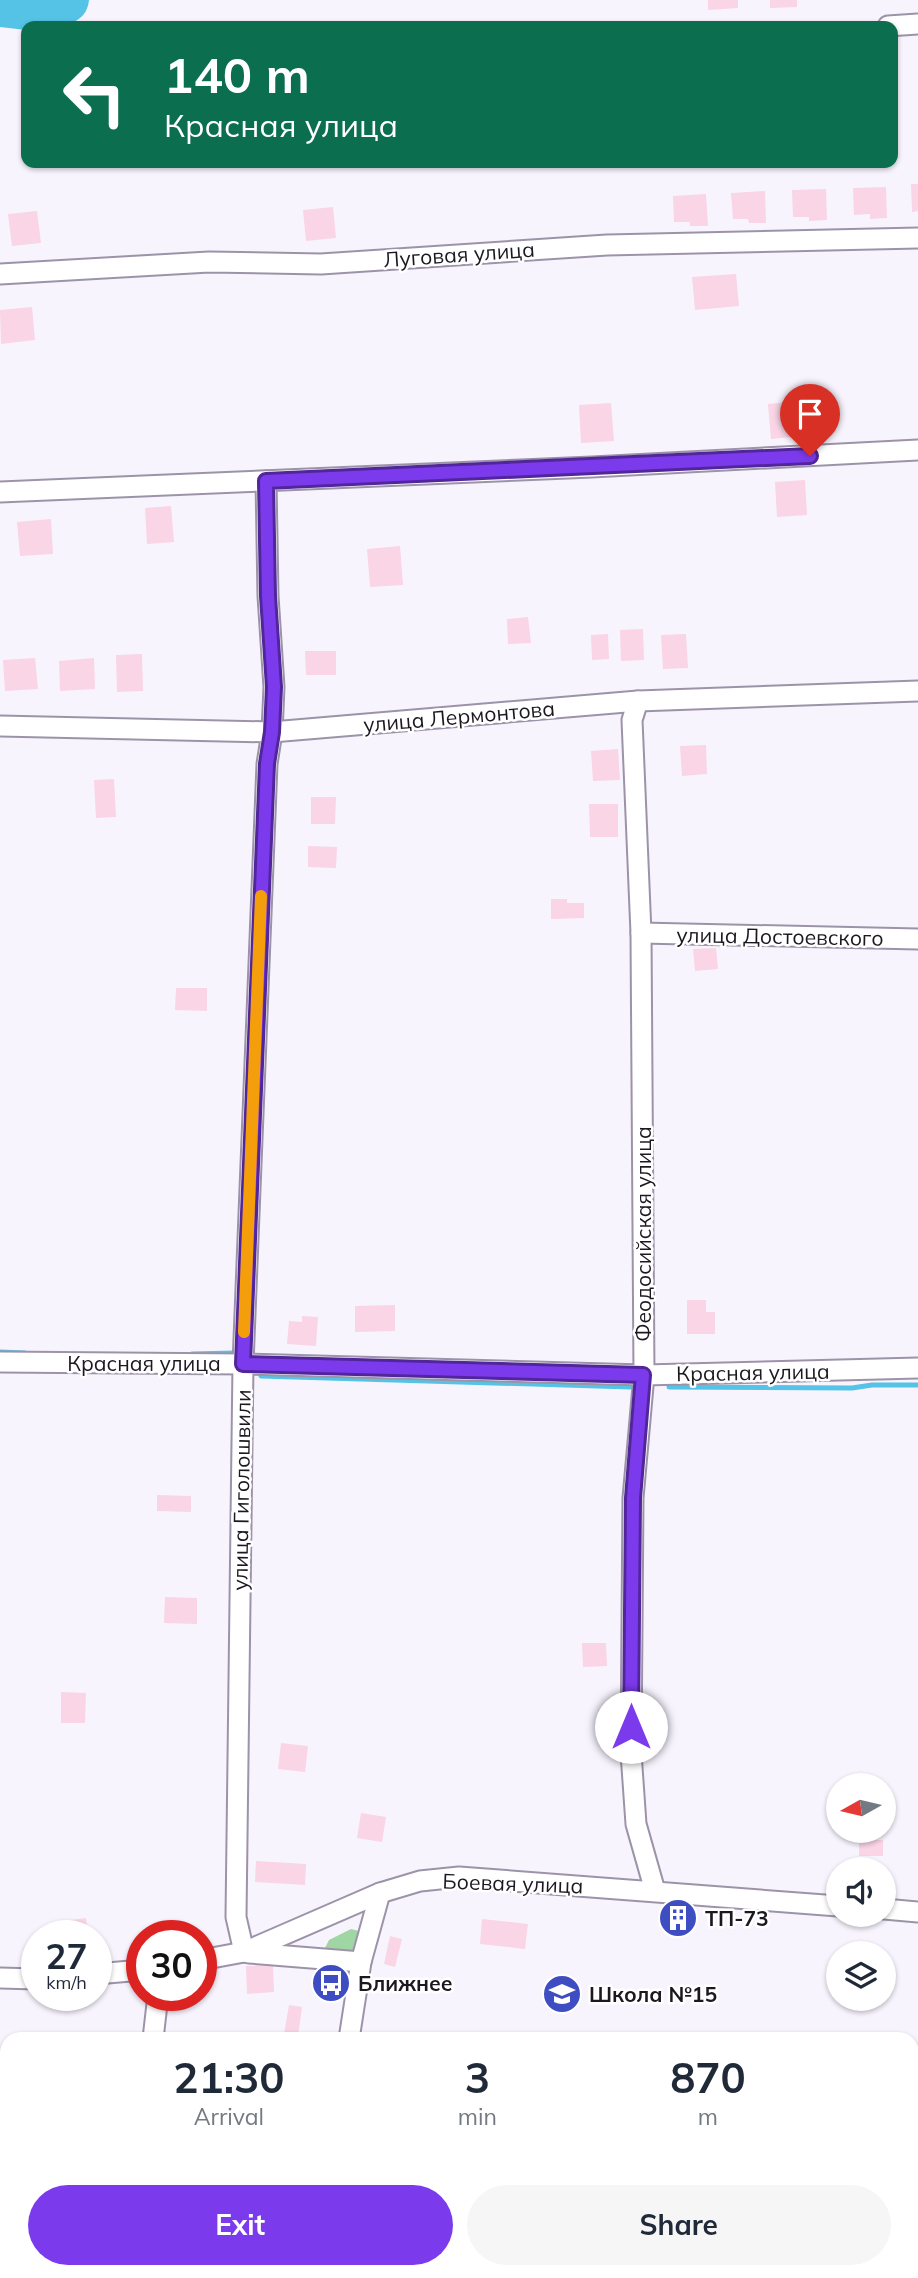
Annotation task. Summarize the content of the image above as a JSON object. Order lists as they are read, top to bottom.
{
  "streets": {
    "street": [
      "Луговая улица",
      "улица Лермонтова",
      "улица Достоевского",
      "Феодосийская улица",
      "Красная улица",
      "улица Гиголошвили",
      "Боевая улица"
    ]
  },
  "crossings": [
    ["улица Лермонтова", "Феодосийская улица"],
    ["улица Лермонтова", "улица Гиголошвили"],
    ["улица Достоевского", "Феодосийская улица"],
    ["Феодосийская улица", "Красная улица"],
    ["Феодосийская улица", "Боевая улица"],
    ["Красная улица", "улица Гиголошвили"],
    ["улица Гиголошвили", "Боевая улица"]
  ],
  "places": {
    "building": ["ТП-73"],
    "bus stop": ["Ближнее"],
    "school or university": ["Школа №15"]
  },
  "north": "left",
  "page": {
    "turn": ["140 m", "Красная улица"],
    "speed": "27 km/h",
    "limit": "30",
    "eta": [
      "21:30",
      "Arrival",
      "3",
      "min",
      "870",
      "m"
    ],
    "buttons": ["Exit", "Share"]
  }
}
